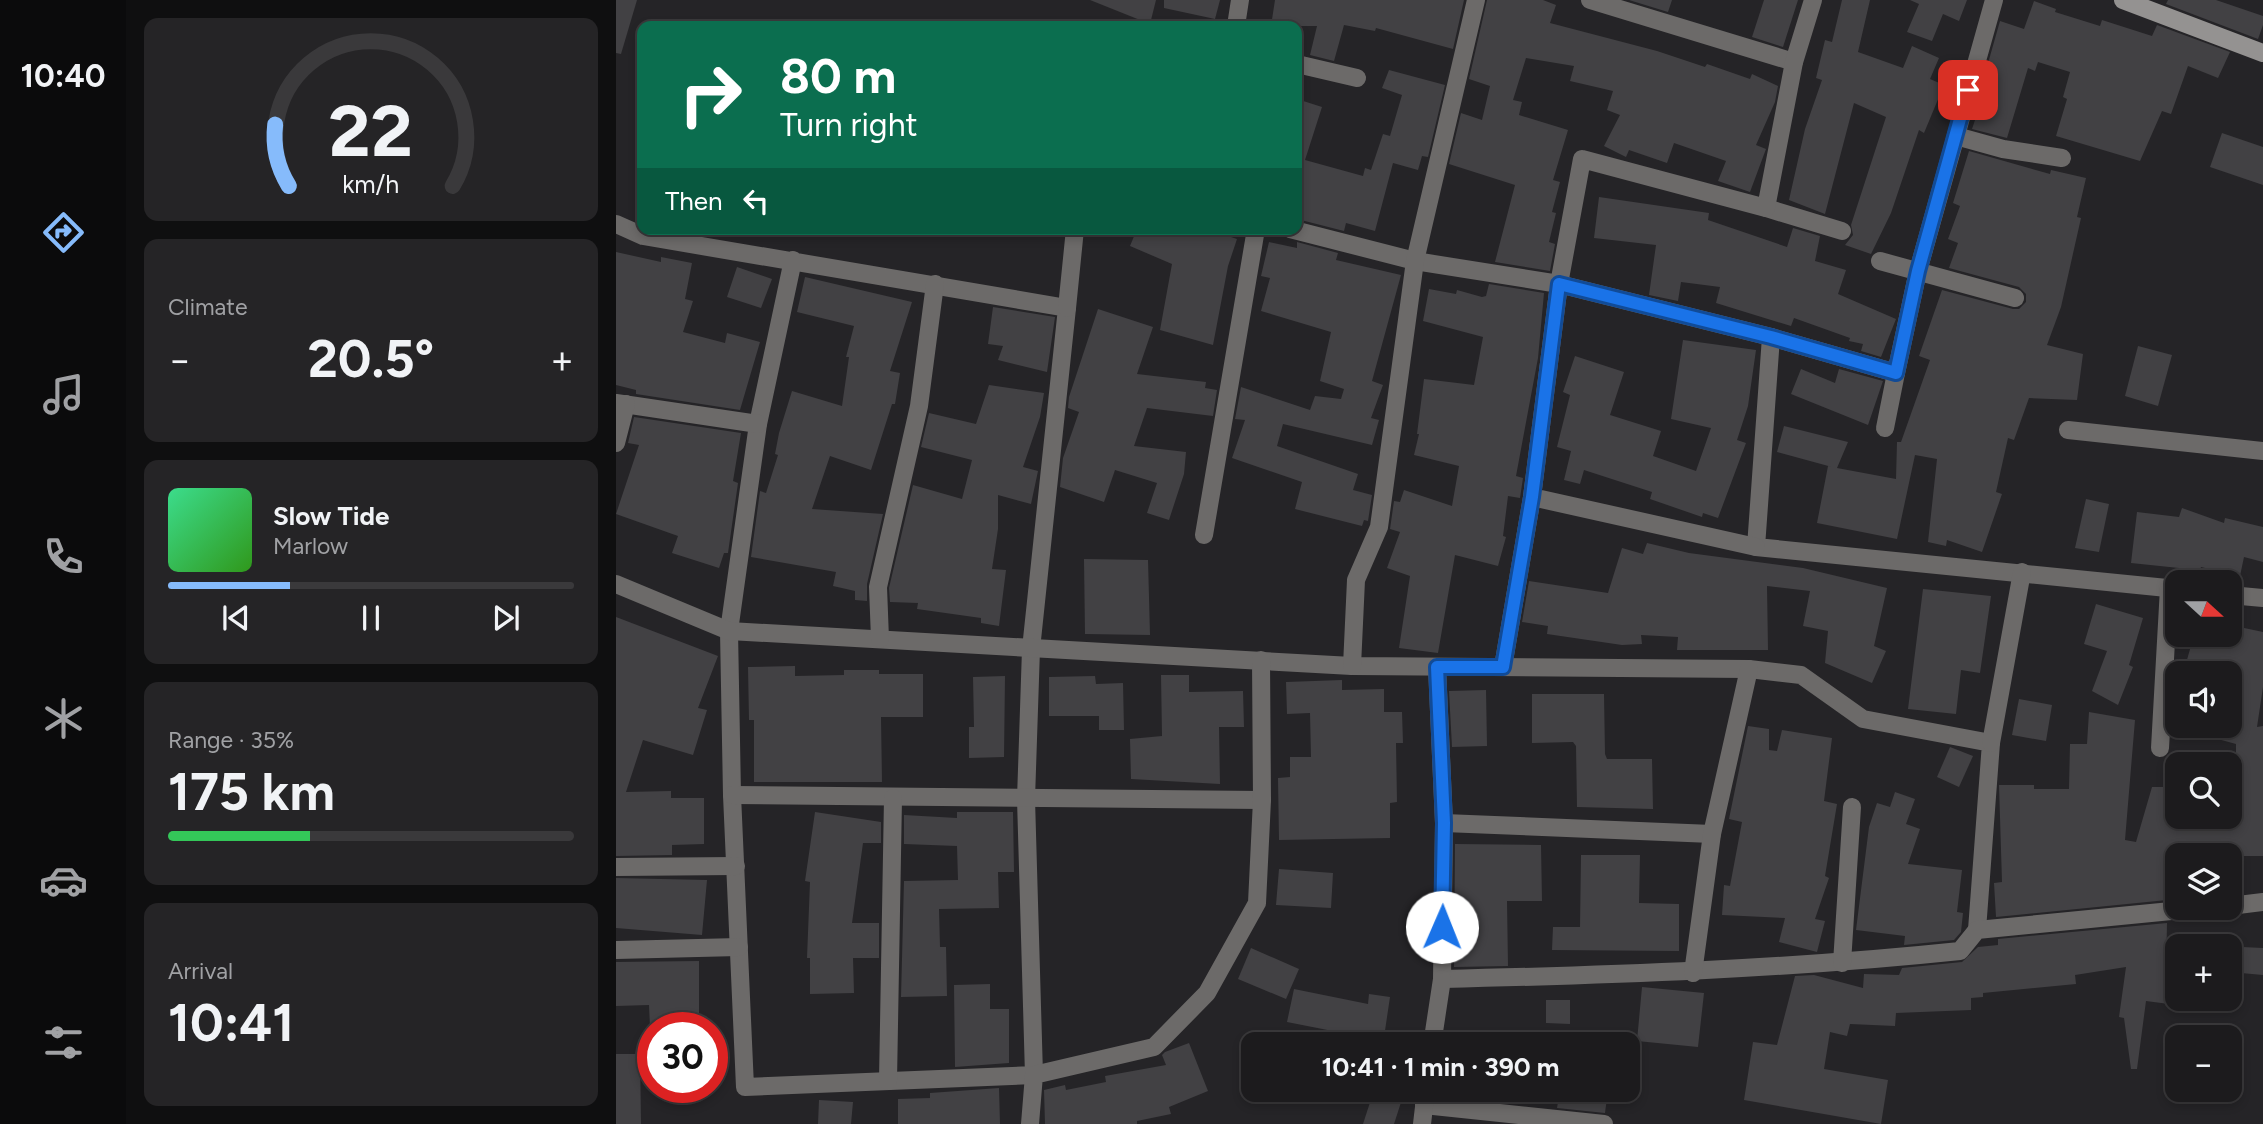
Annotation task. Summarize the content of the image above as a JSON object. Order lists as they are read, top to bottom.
{
  "north": "right",
  "page": {
    "tabs": "10:40",
    "turn": ["80 m", "Turn right"],
    "then": "Then",
    "tile": [
      "Climate",
      ["Range · 35%", "175 km"],
      ["Arrival", "10:41"]
    ],
    "heat": ["−", "20.5°", "+"],
    "song": ["Slow Tide", "Marlow"],
    "map_buttons": ["+", "−"],
    "limit": "30",
    "trip": "10:41 · 1 min · 390 m",
    "gauge": ["22", "km/h"]
  }
}
